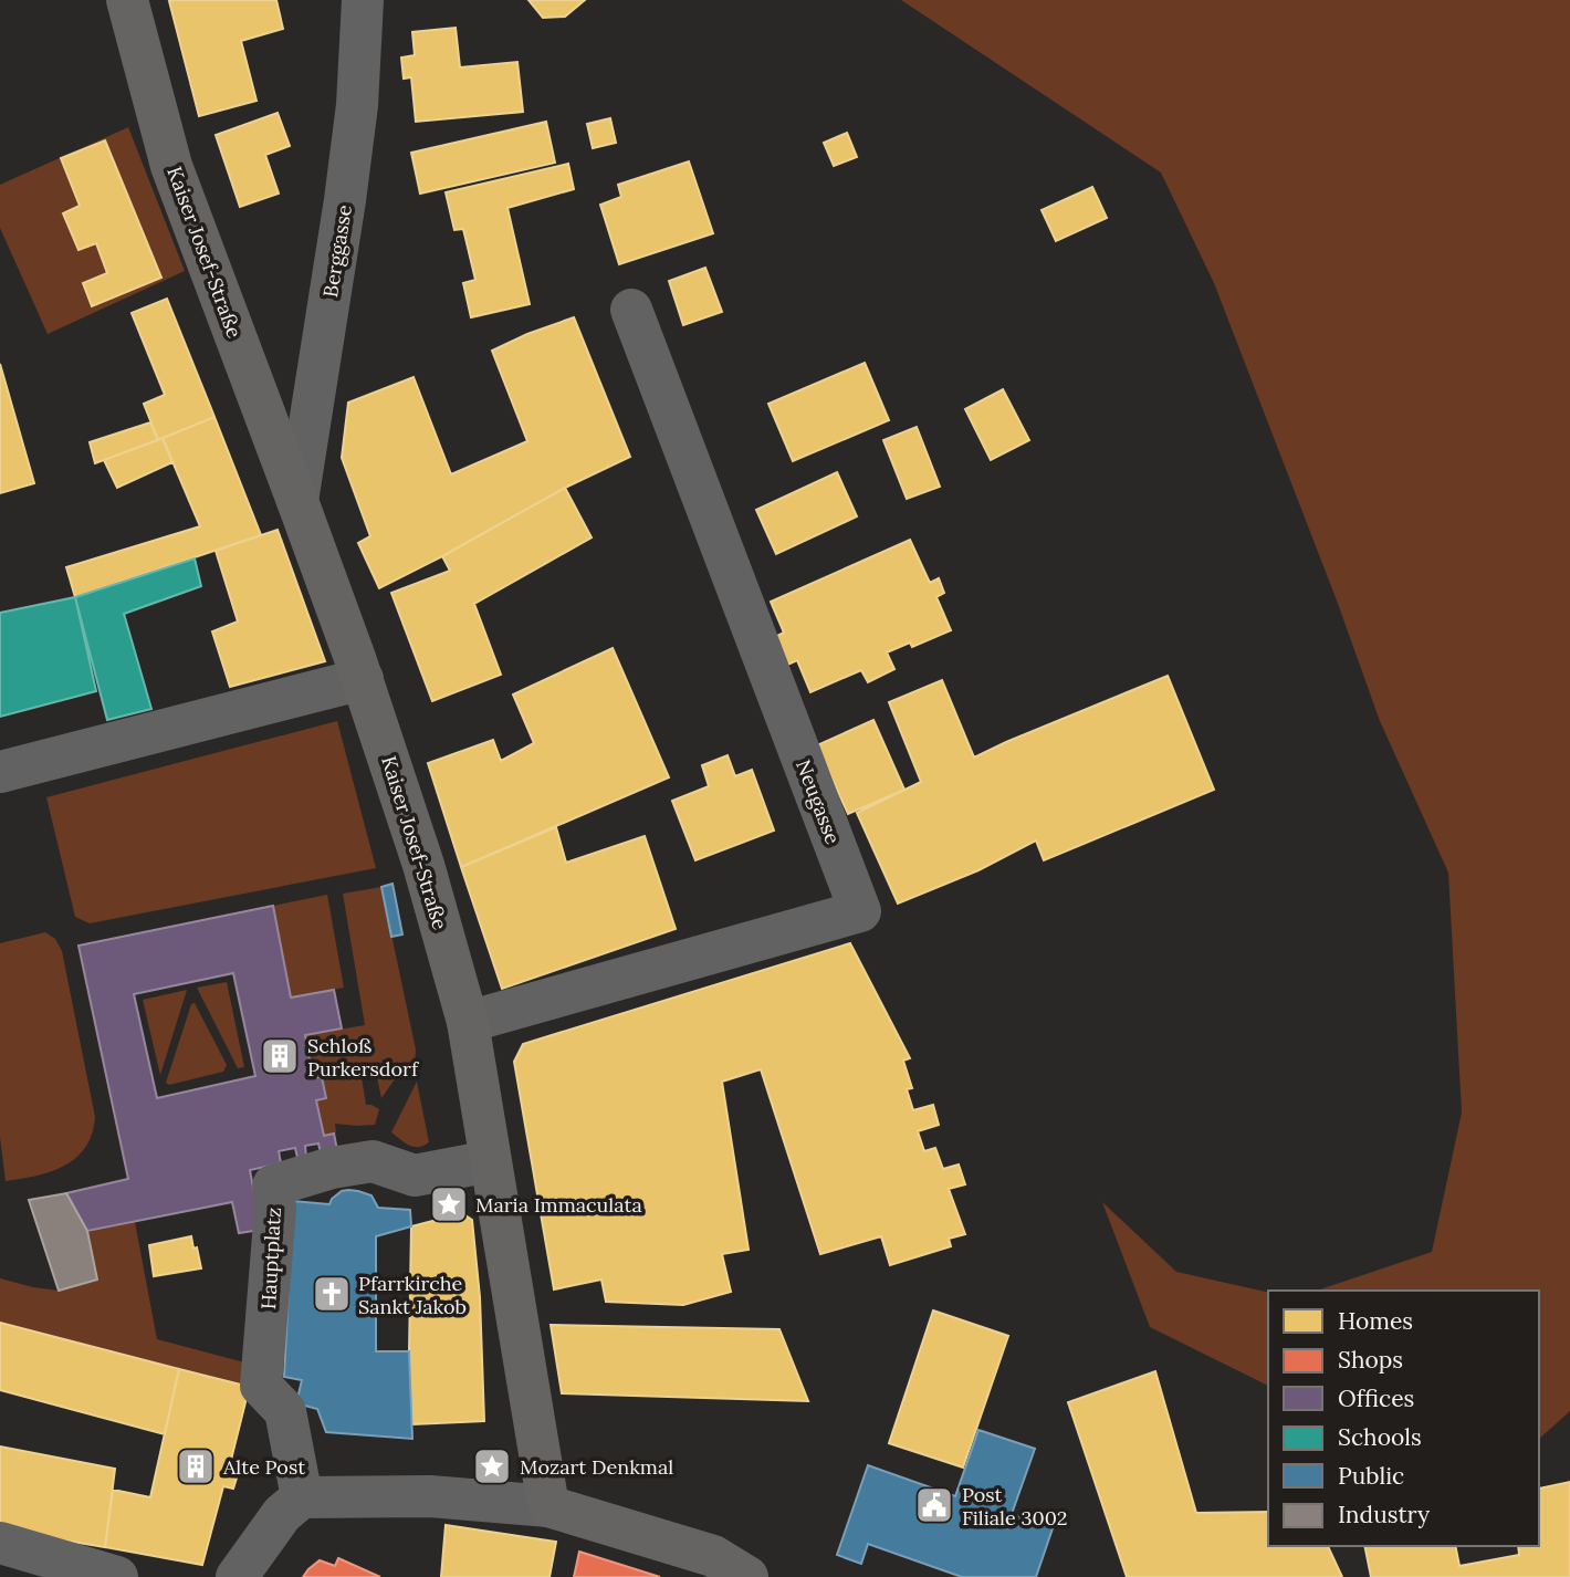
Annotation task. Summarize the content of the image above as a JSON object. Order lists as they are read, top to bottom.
{
  "streets": {
    "main road": ["Kaiser Josef-Straße"],
    "street": ["Berggasse", "Neugasse", "Hauptplatz"]
  },
  "crossings": [
    ["Berggasse", "Kaiser Josef-Straße"],
    ["Kaiser Josef-Straße", "Neugasse"],
    ["Kaiser Josef-Straße", "Hauptplatz"]
  ],
  "places": {
    "building": ["Schloß Purkersdorf", "Alte Post"],
    "place": ["Maria Immaculata", "Mozart Denkmal"],
    "church": ["Pfarrkirche Sankt Jakob"],
    "public building": ["Post Filiale 3002"]
  },
  "legend": [
    "Homes",
    "Shops",
    "Offices",
    "Schools",
    "Public",
    "Industry"
  ]
}
